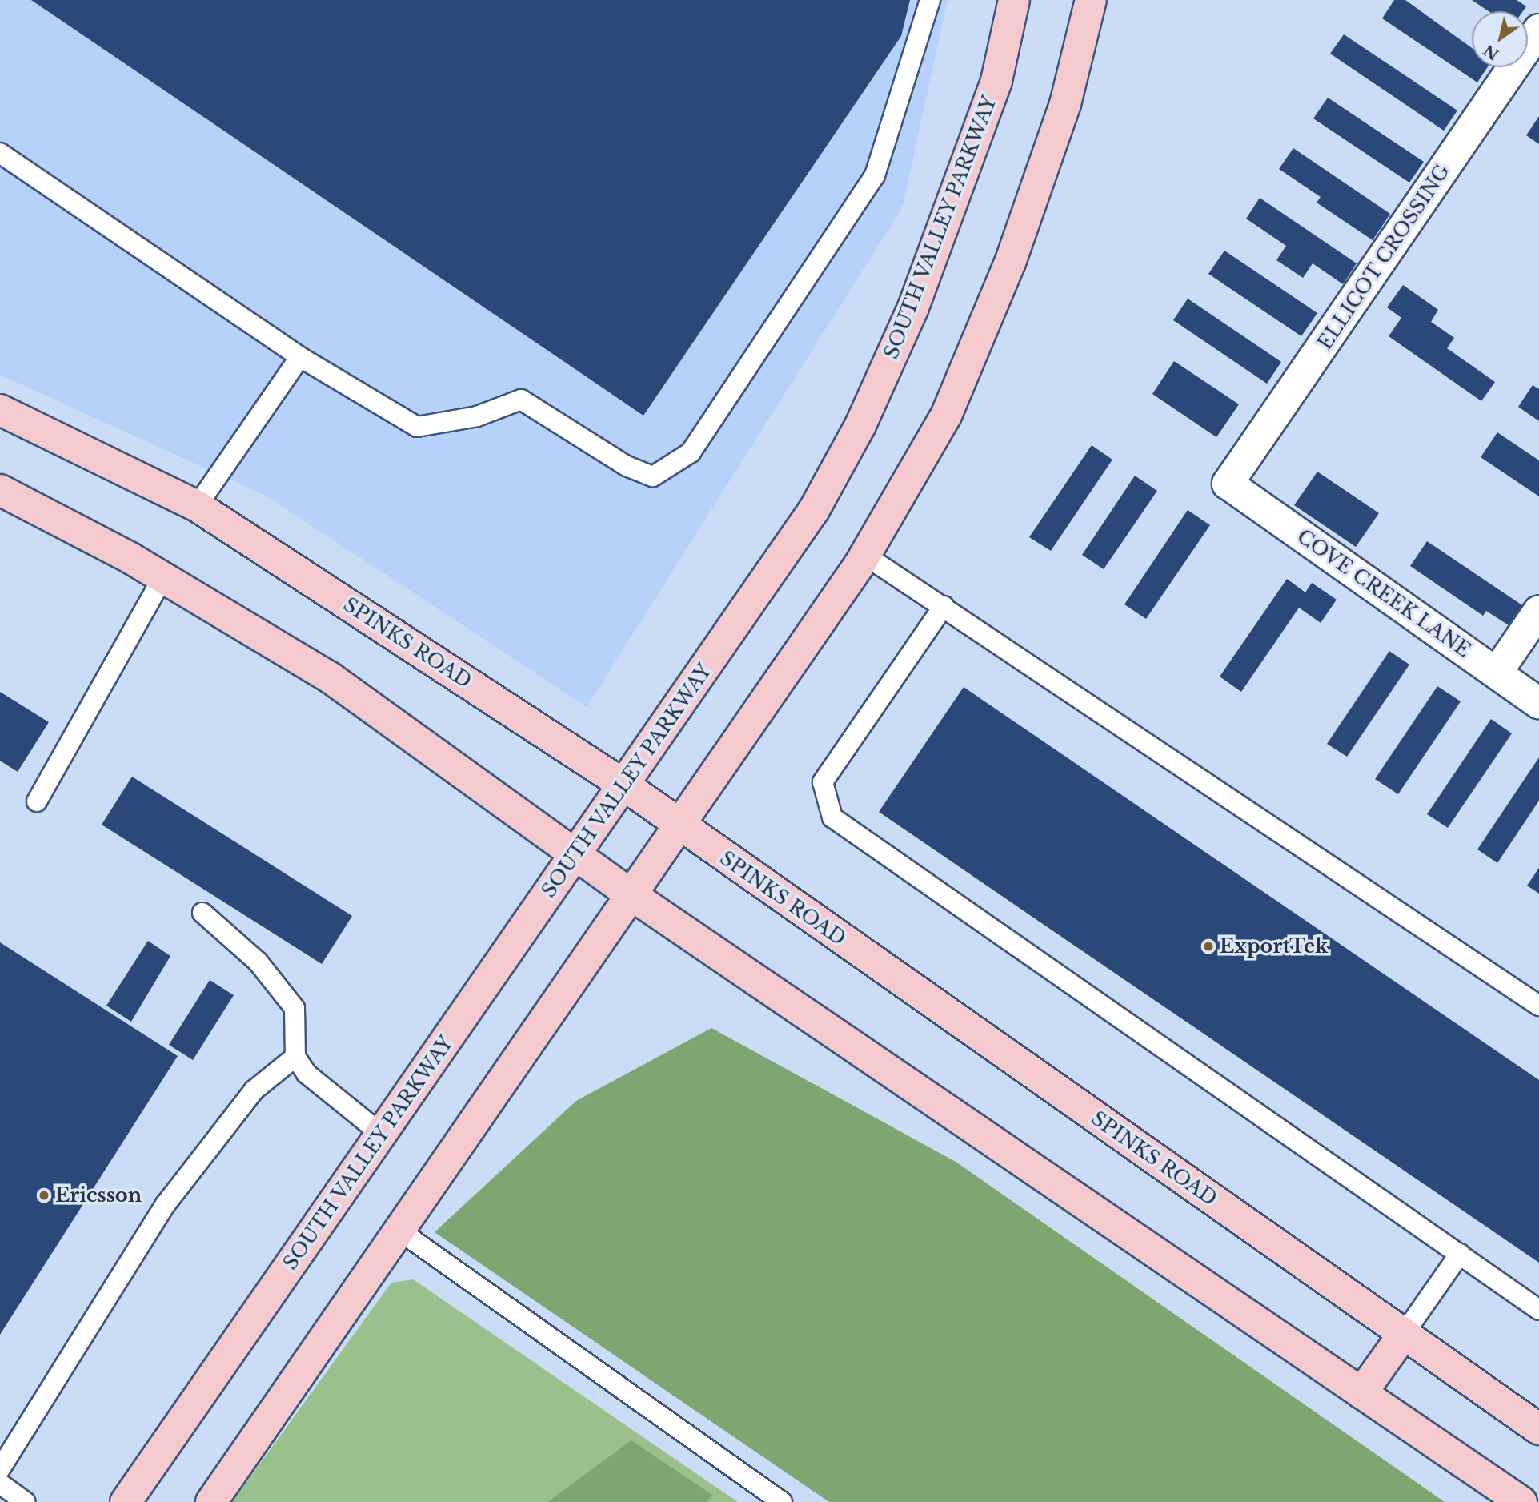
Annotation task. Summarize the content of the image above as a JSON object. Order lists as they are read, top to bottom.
{
  "streets": {
    "main road": ["SOUTH VALLEY PARKWAY", "SPINKS ROAD"],
    "street": ["ELLICOT CROSSING", "COVE CREEK LANE"]
  },
  "crossings": [
    ["SOUTH VALLEY PARKWAY", "SPINKS ROAD"],
    ["ELLICOT CROSSING", "COVE CREEK LANE"]
  ],
  "places": ["ExportTek", "Ericsson"],
  "north": "bottom left"
}
